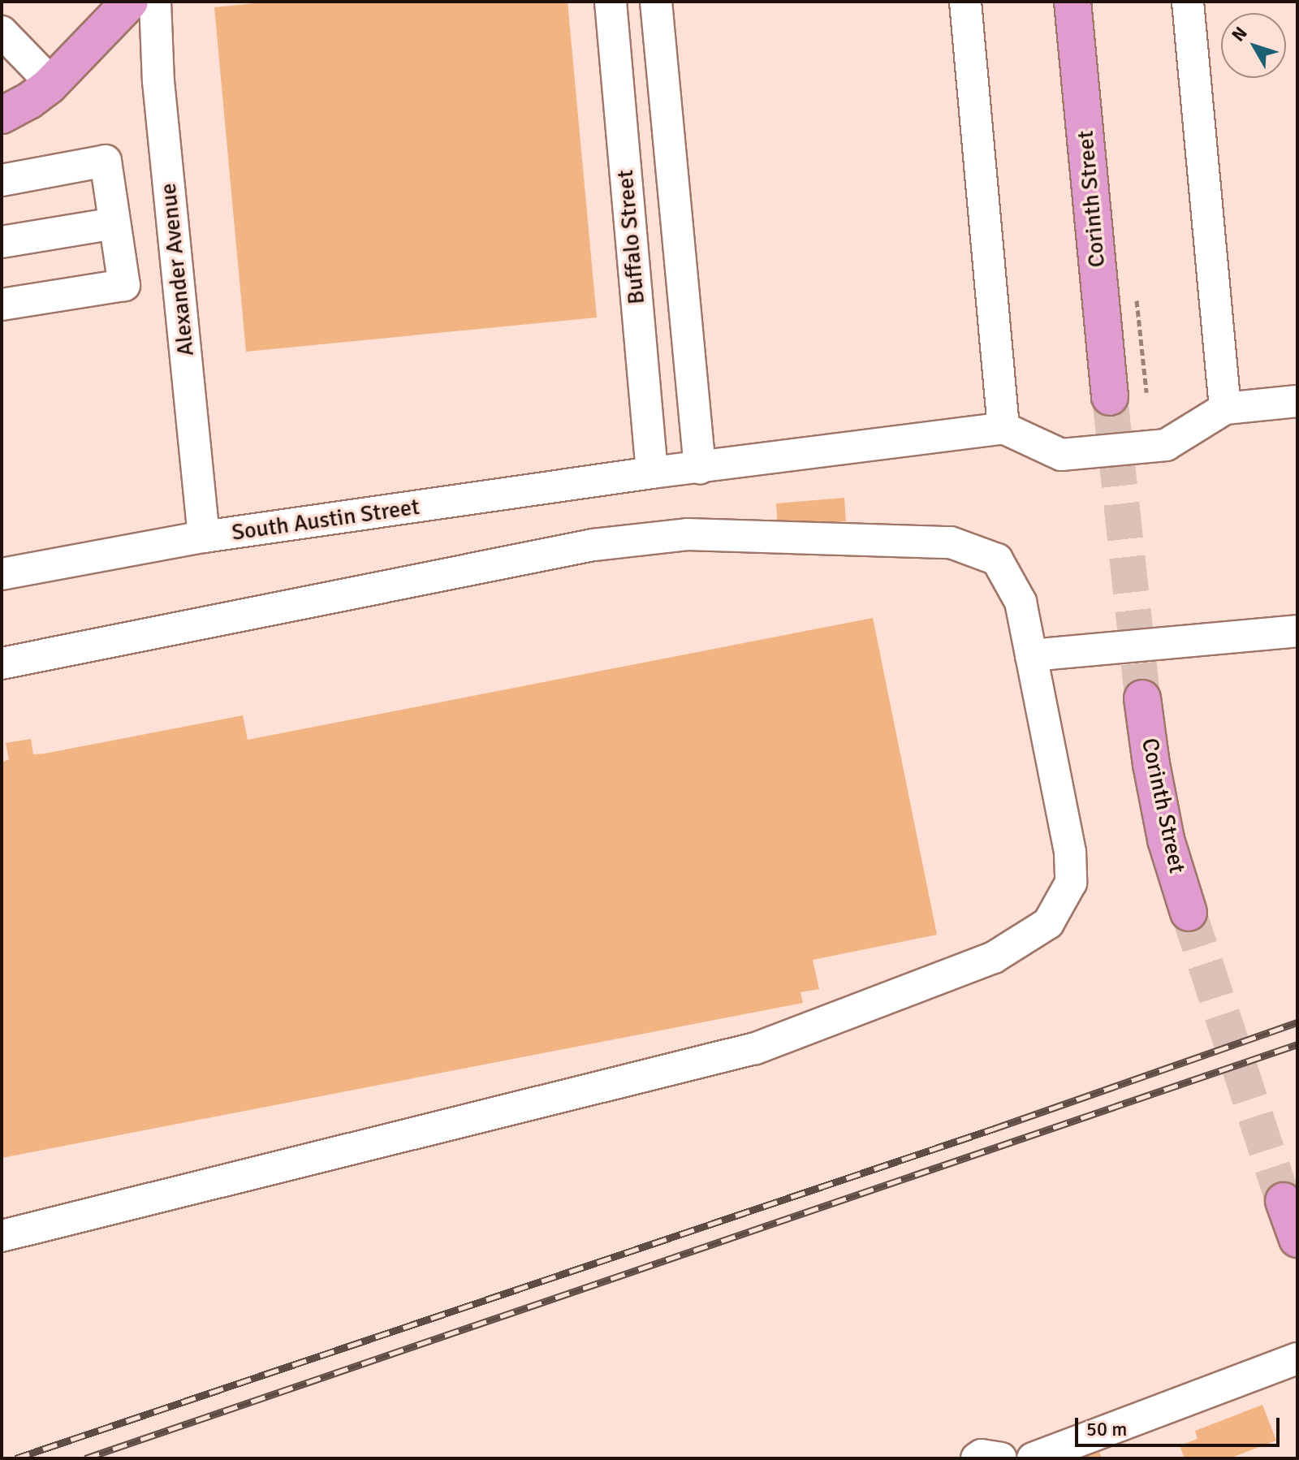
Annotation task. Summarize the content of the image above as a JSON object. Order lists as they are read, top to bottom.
{
  "streets": {
    "main road": ["Corinth Street"],
    "street": ["Buffalo Street", "Alexander Avenue", "South Austin Street"]
  },
  "crossings": [
    ["Buffalo Street", "South Austin Street"],
    ["Alexander Avenue", "South Austin Street"]
  ],
  "scale_bar": "50 m",
  "north": "top left"
}
